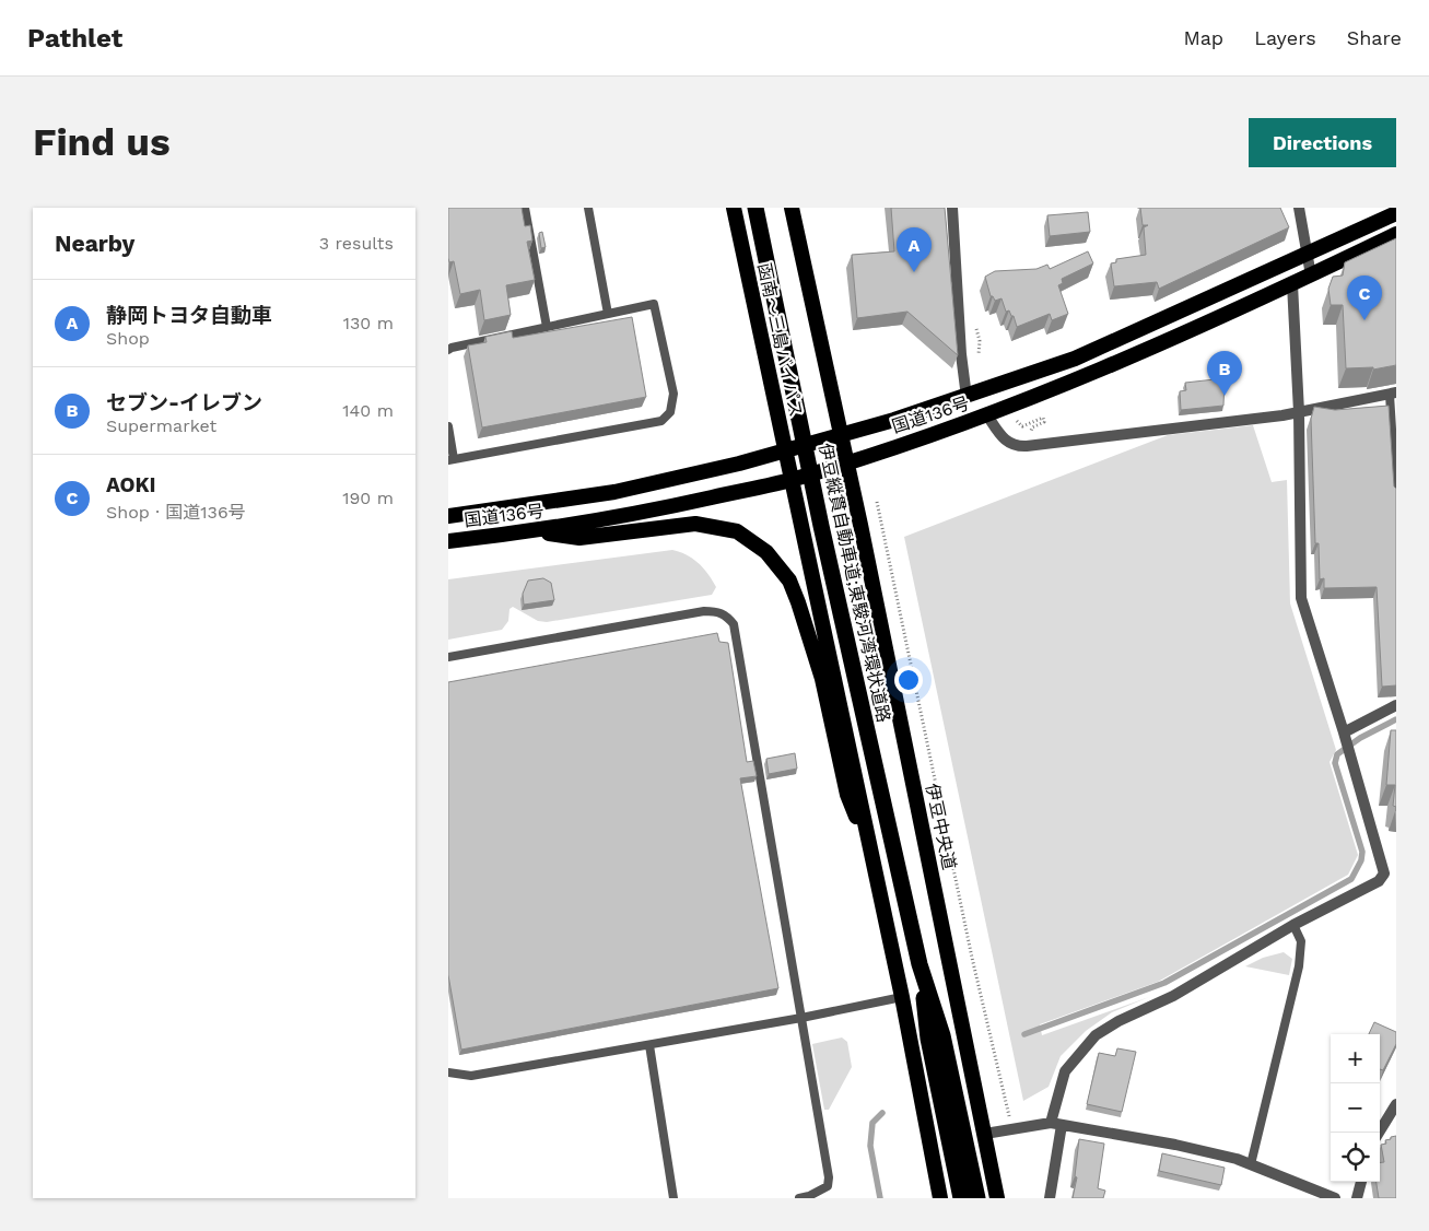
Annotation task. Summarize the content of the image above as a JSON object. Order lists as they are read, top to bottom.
{
  "streets": {
    "highway": [
      "函南～三島バイパス",
      "国道136号",
      "伊豆縦貫自動車道;東駿河湾環状道路",
      "伊豆中央道"
    ]
  },
  "crossings": [
    ["函南～三島バイパス", "国道136号"],
    ["国道136号", "伊豆中央道"]
  ],
  "page": {
    "header": "Pathlet",
    "nav": ["Map", "Layers", "Share"],
    "buttons": "Directions",
    "title": "Find us",
    "heading": ["Nearby", "3 results"],
    "pins": ["A", "C", "B"],
    "list": [
      {
        "mark": "A",
        "name": "静岡トヨタ自動車",
        "note": "Shop",
        "value": "130 m"
      },
      {
        "mark": "B",
        "name": "セブン-イレブン",
        "note": "Supermarket",
        "value": "140 m"
      },
      {
        "mark": "C",
        "name": "AOKI",
        "note": "Shop · 国道136号",
        "value": "190 m"
      }
    ],
    "map_buttons": ["+", "−"]
  }
}
